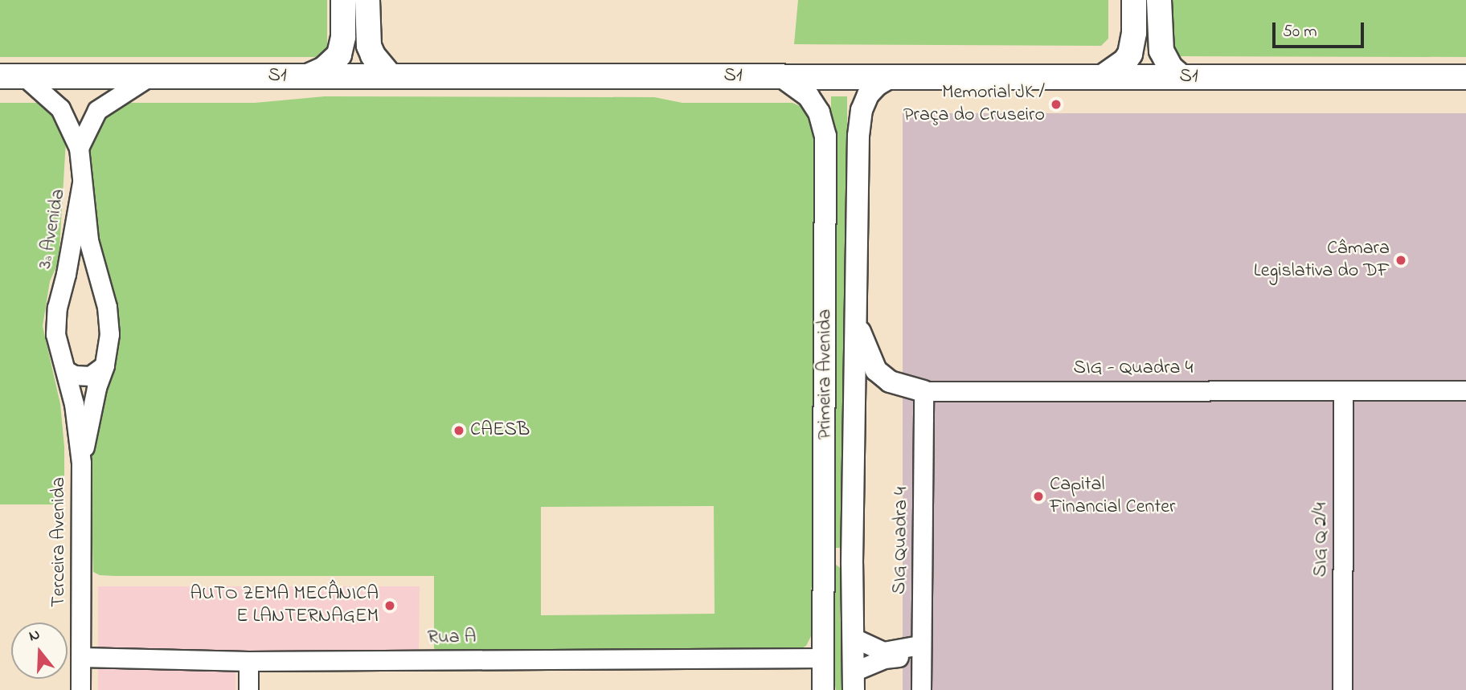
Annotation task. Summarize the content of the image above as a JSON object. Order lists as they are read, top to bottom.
{
  "streets": {
    "highway": ["S1"],
    "main road": ["Primeira Avenida"],
    "street": [
      "3ª Avenida",
      "SIG - Quadra 4",
      "SIG Q 2/4",
      "SIG Quadra 4",
      "Terceira Avenida",
      "Rua A"
    ]
  },
  "crossings": [
    ["S1", "Primeira Avenida"],
    ["3ª Avenida", "Terceira Avenida"],
    ["SIG - Quadra 4", "SIG Q 2/4"],
    ["SIG - Quadra 4", "SIG Quadra 4"],
    ["Primeira Avenida", "Rua A"],
    ["Terceira Avenida", "Rua A"]
  ],
  "places": [
    "Memorial JK / Praça do Cruseiro",
    "Câmara Legislativa do DF",
    "CAESB",
    "Capital Financial Center",
    "AUTO ZEMA MECÂNICA E LANTERNAGEM"
  ],
  "scale_bar": "50 m",
  "north": "top"
}
